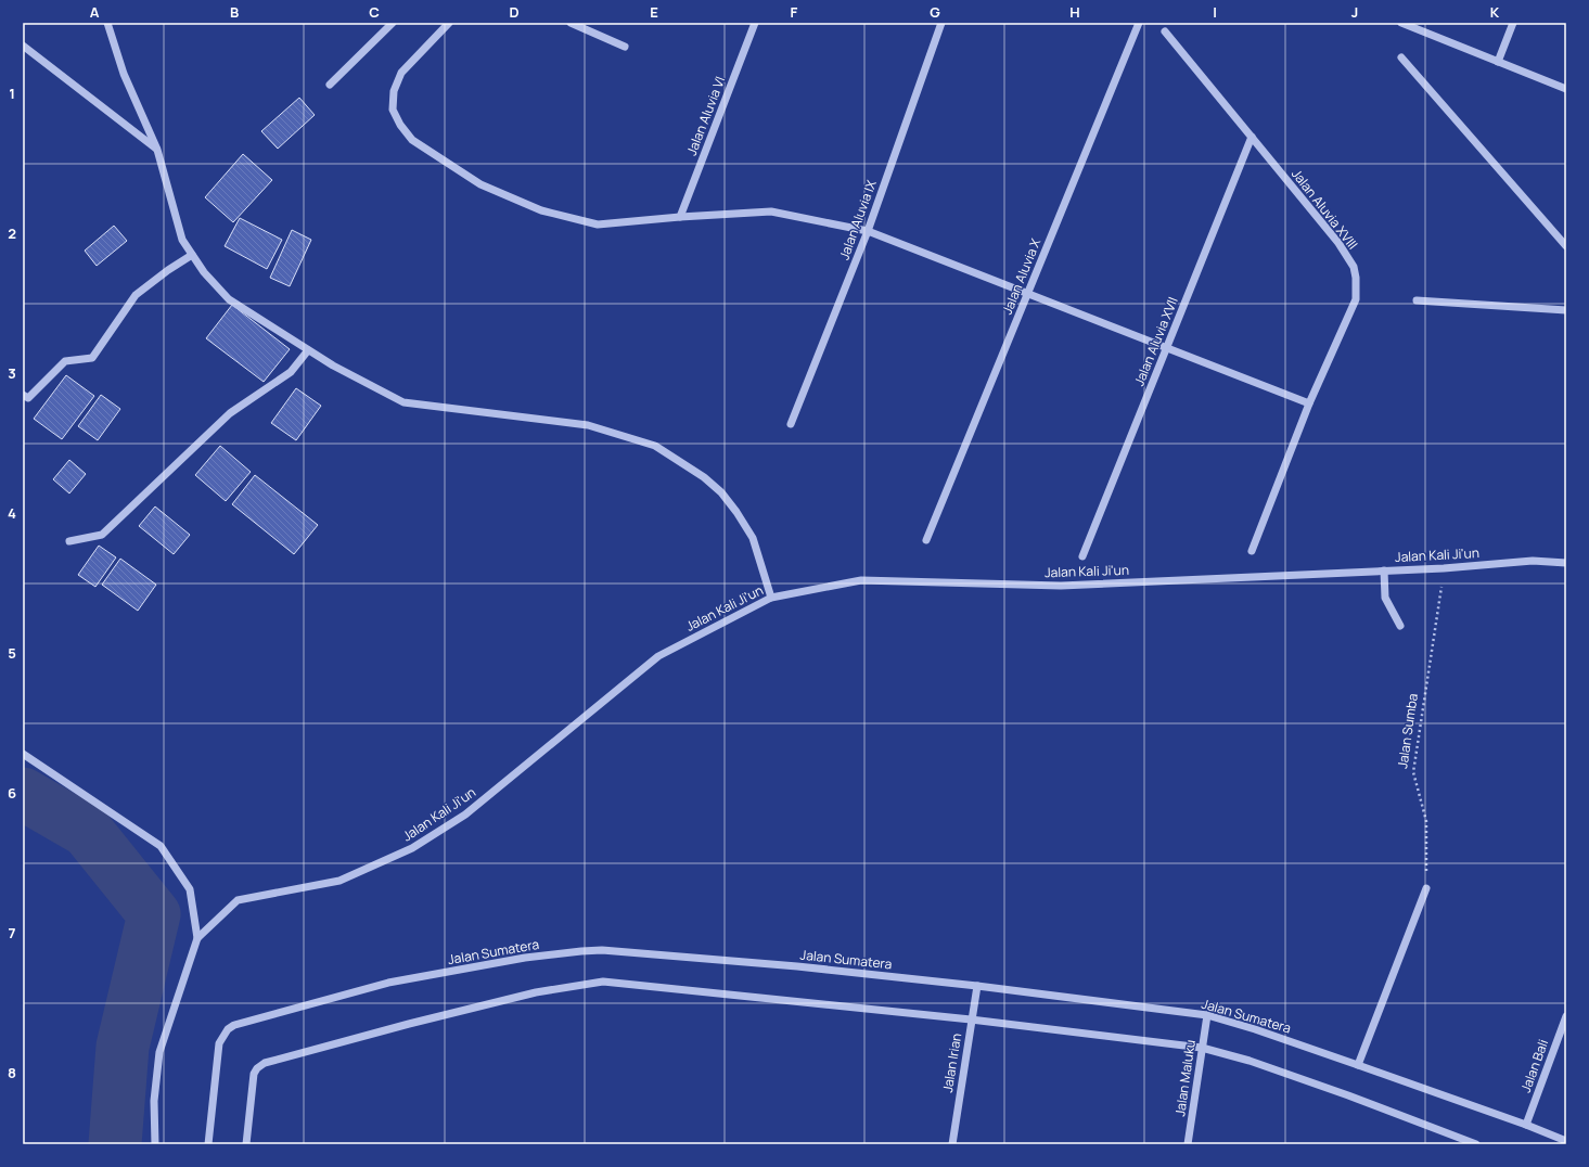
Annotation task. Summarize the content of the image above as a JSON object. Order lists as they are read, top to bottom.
{
  "streets": {
    "street": [
      "Jalan Aluvia VI",
      "Jalan Aluvia XVIII",
      "Jalan Aluvia IX",
      "Jalan Aluvia X",
      "Jalan Aluvia XVII",
      "Jalan Kali Ji'un",
      "Jalan Sumatera",
      "Jalan Irian",
      "Jalan Bali",
      "Jalan Maluku"
    ],
    "path": ["Jalan Sumba"]
  },
  "crossings": [
    ["Jalan Aluvia XVIII", "Jalan Aluvia XVII"],
    ["Jalan Kali Ji'un", "Jalan Sumba"],
    ["Jalan Sumatera", "Jalan Irian"],
    ["Jalan Sumatera", "Jalan Bali"],
    ["Jalan Sumatera", "Jalan Maluku"]
  ],
  "grid": {
    "columns": [
      "A",
      "B",
      "C",
      "D",
      "E",
      "F",
      "G",
      "H",
      "I",
      "J",
      "K"
    ],
    "rows": [
      "1",
      "2",
      "3",
      "4",
      "5",
      "6",
      "7",
      "8"
    ]
  }
}
